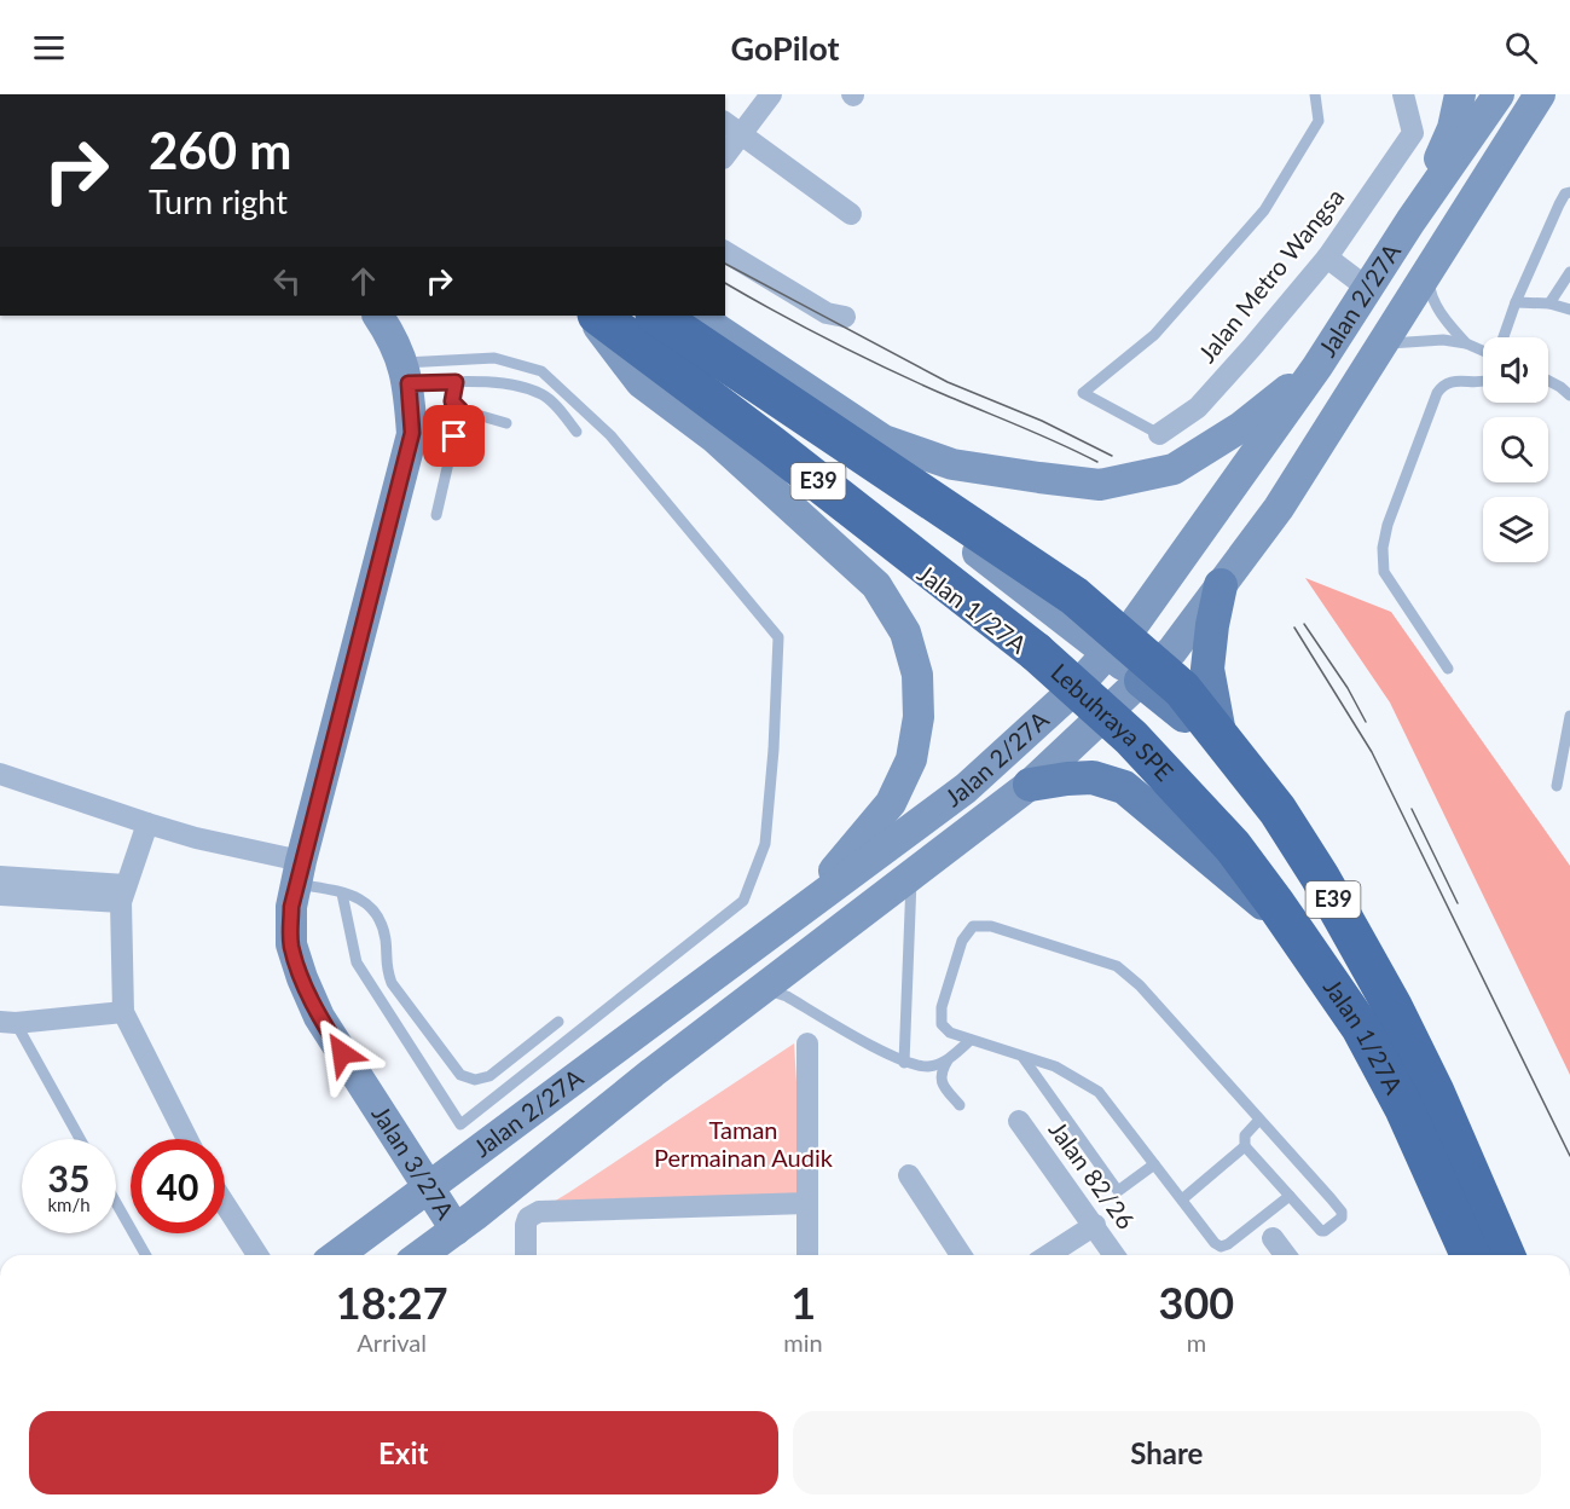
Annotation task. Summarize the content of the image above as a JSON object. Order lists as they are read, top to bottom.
{
  "streets": {
    "highway": ["E39", "Lebuhraya SPE"],
    "main road": ["Jalan 2/27A", "Jalan 1/27A", "Jalan 3/27A"],
    "street": ["Jalan Metro Wangsa", "Jalan 82/26"]
  },
  "crossings": [
    ["Jalan 2/27A", "Jalan 1/27A"],
    ["Jalan 2/27A", "Jalan 3/27A"],
    ["Jalan 1/27A", "Lebuhraya SPE"]
  ],
  "parks": ["Taman Permainan Audik"],
  "page": {
    "header": "GoPilot",
    "turn": ["260 m", "Turn right"],
    "speed": "35 km/h",
    "limit": "40",
    "eta": [
      "18:27",
      "Arrival",
      "1",
      "min",
      "300",
      "m"
    ],
    "buttons": ["Exit", "Share"]
  }
}
